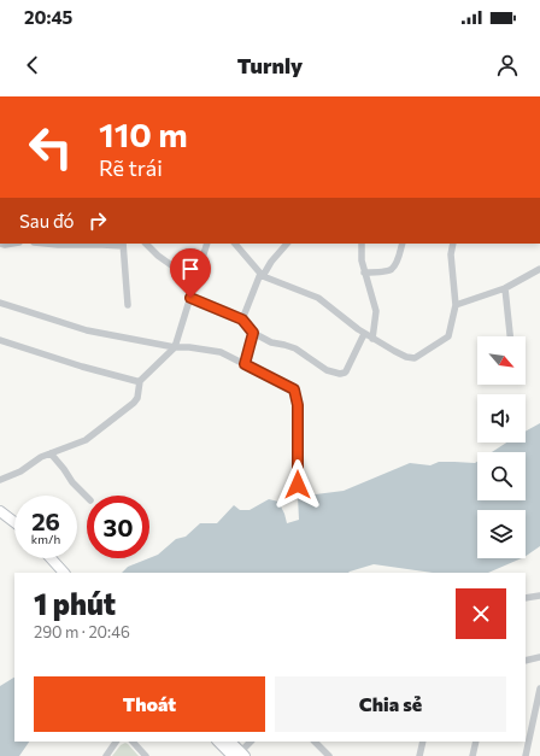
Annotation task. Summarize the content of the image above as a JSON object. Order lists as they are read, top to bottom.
{
  "north": "bottom right",
  "page": {
    "status": "20:45",
    "header": "Turnly",
    "turn": ["110 m", "Rẽ trái"],
    "then": "Sau đó",
    "speed": "26 km/h",
    "limit": "30",
    "heading": ["1 phút", "290 m · 20:46"],
    "buttons": ["Thoát", "Chia sẻ"]
  }
}
